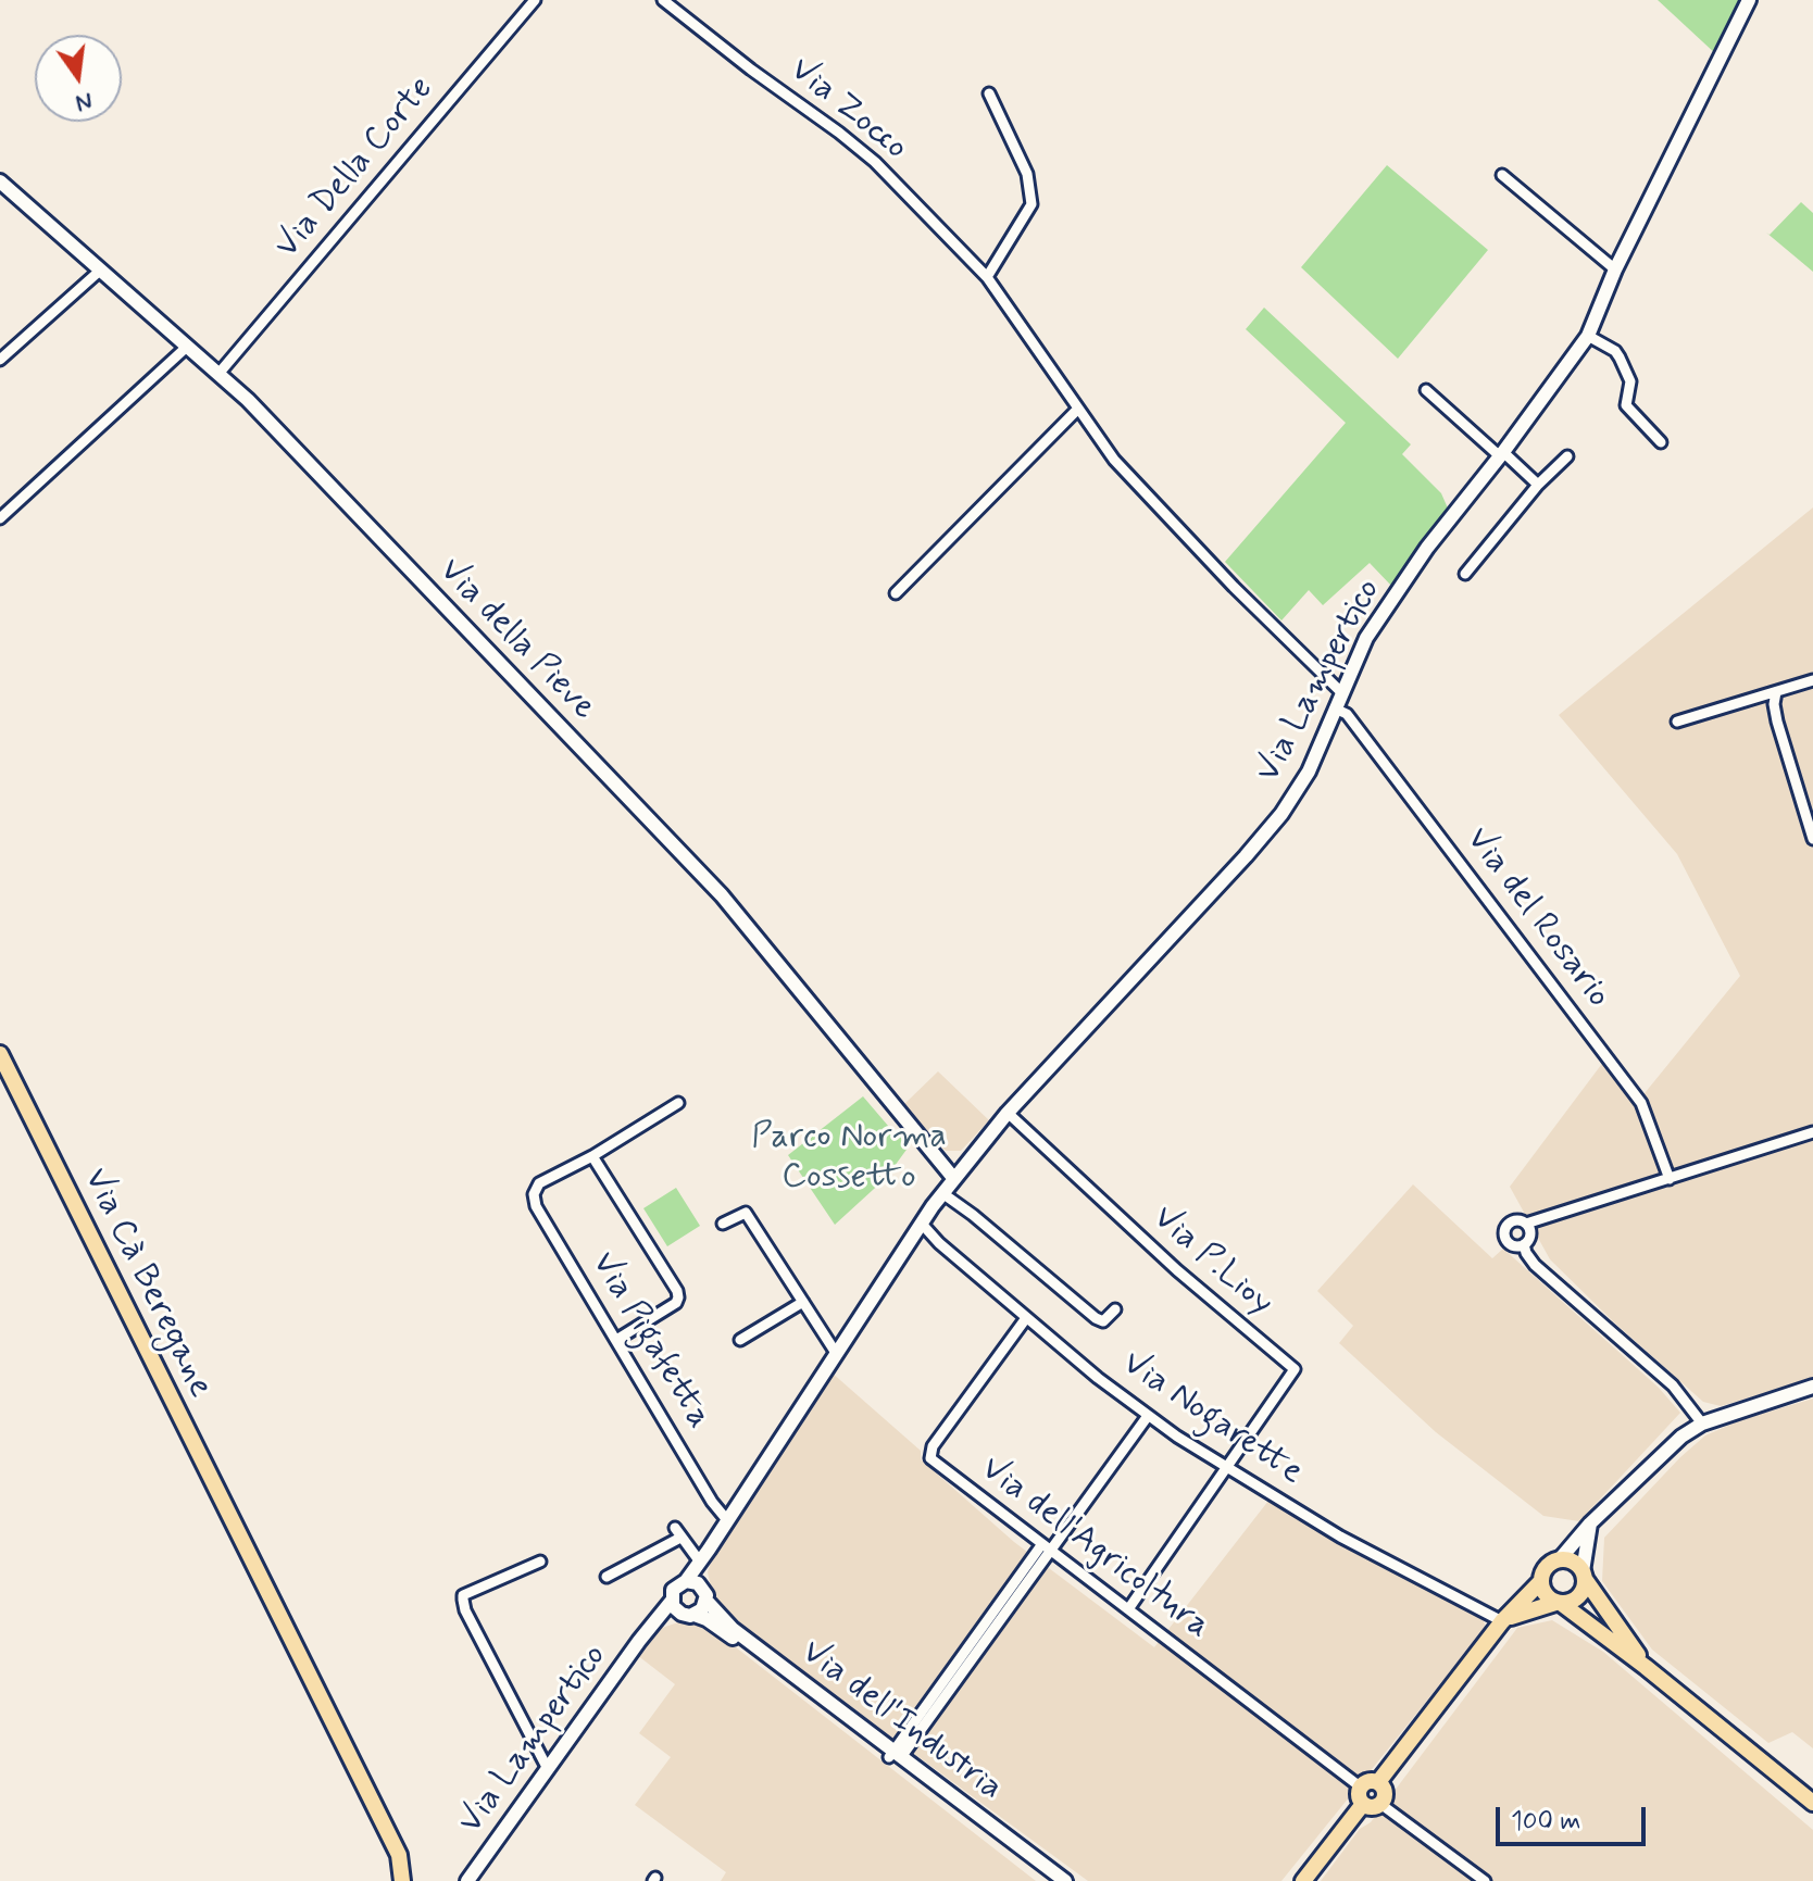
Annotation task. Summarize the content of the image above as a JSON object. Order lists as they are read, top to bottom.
{
  "streets": {
    "main road": ["Via Cà Beregane"],
    "street": [
      "Via Zocco",
      "Via Della Corte",
      "Via della Pieve",
      "Via Lampertico",
      "Via del Rosario",
      "Via P.Lioy",
      "Via Pigafetta",
      "Via Nogarette",
      "Via dell'Agricoltura",
      "Via dell'Industria"
    ]
  },
  "crossings": [
    ["Via Zocco", "Via Lampertico"],
    ["Via Della Corte", "Via della Pieve"],
    ["Via della Pieve", "Via Lampertico"],
    ["Via Lampertico", "Via del Rosario"],
    ["Via Lampertico", "Via P.Lioy"],
    ["Via Lampertico", "Via Pigafetta"],
    ["Via Lampertico", "Via Nogarette"],
    ["Via Lampertico", "Via dell'Industria"],
    ["Via P.Lioy", "Via Nogarette"],
    ["Via Nogarette", "Via dell'Agricoltura"]
  ],
  "parks": ["Parco Norma Cossetto"],
  "scale_bar": "100 m",
  "north": "bottom"
}
